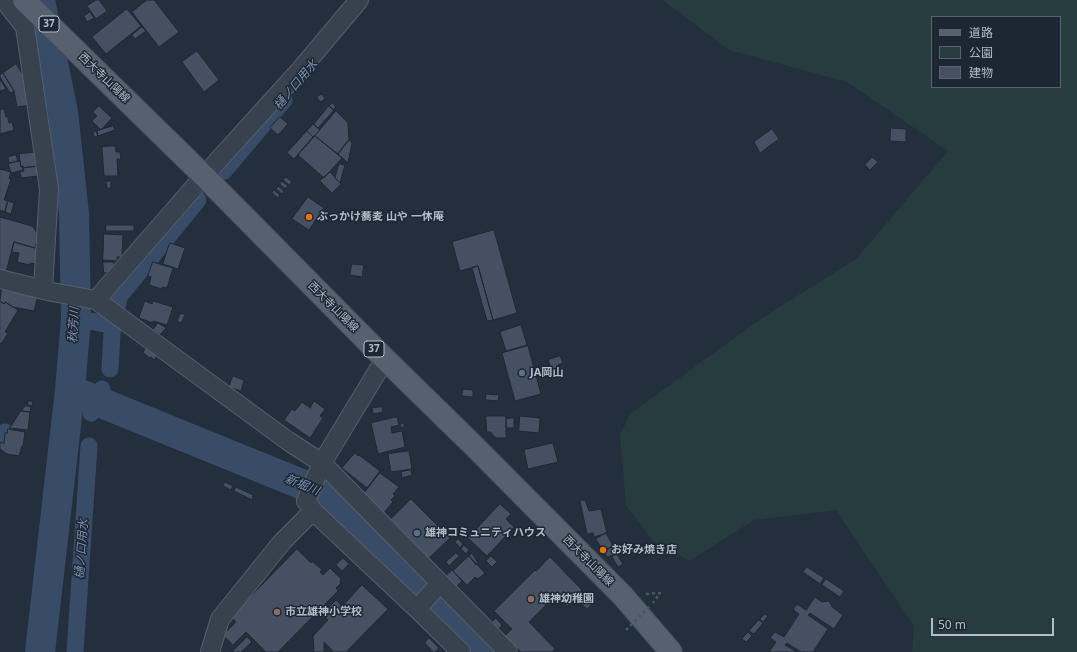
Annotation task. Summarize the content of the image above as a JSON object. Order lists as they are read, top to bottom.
{
  "streets": {
    "main road": ["37", "西大寺山陽線"]
  },
  "water": ["樋ノ口用水", "秋芳川", "新堀川"],
  "places": [
    "ぶっかけ蕎麦 山や 一休庵",
    "JA岡山",
    "雄神コミュニティハウス",
    "お好み焼き店",
    "雄神幼稚園",
    "市立雄神小学校"
  ],
  "legend": ["道路", "公園", "建物"],
  "scale_bar": "50 m"
}
